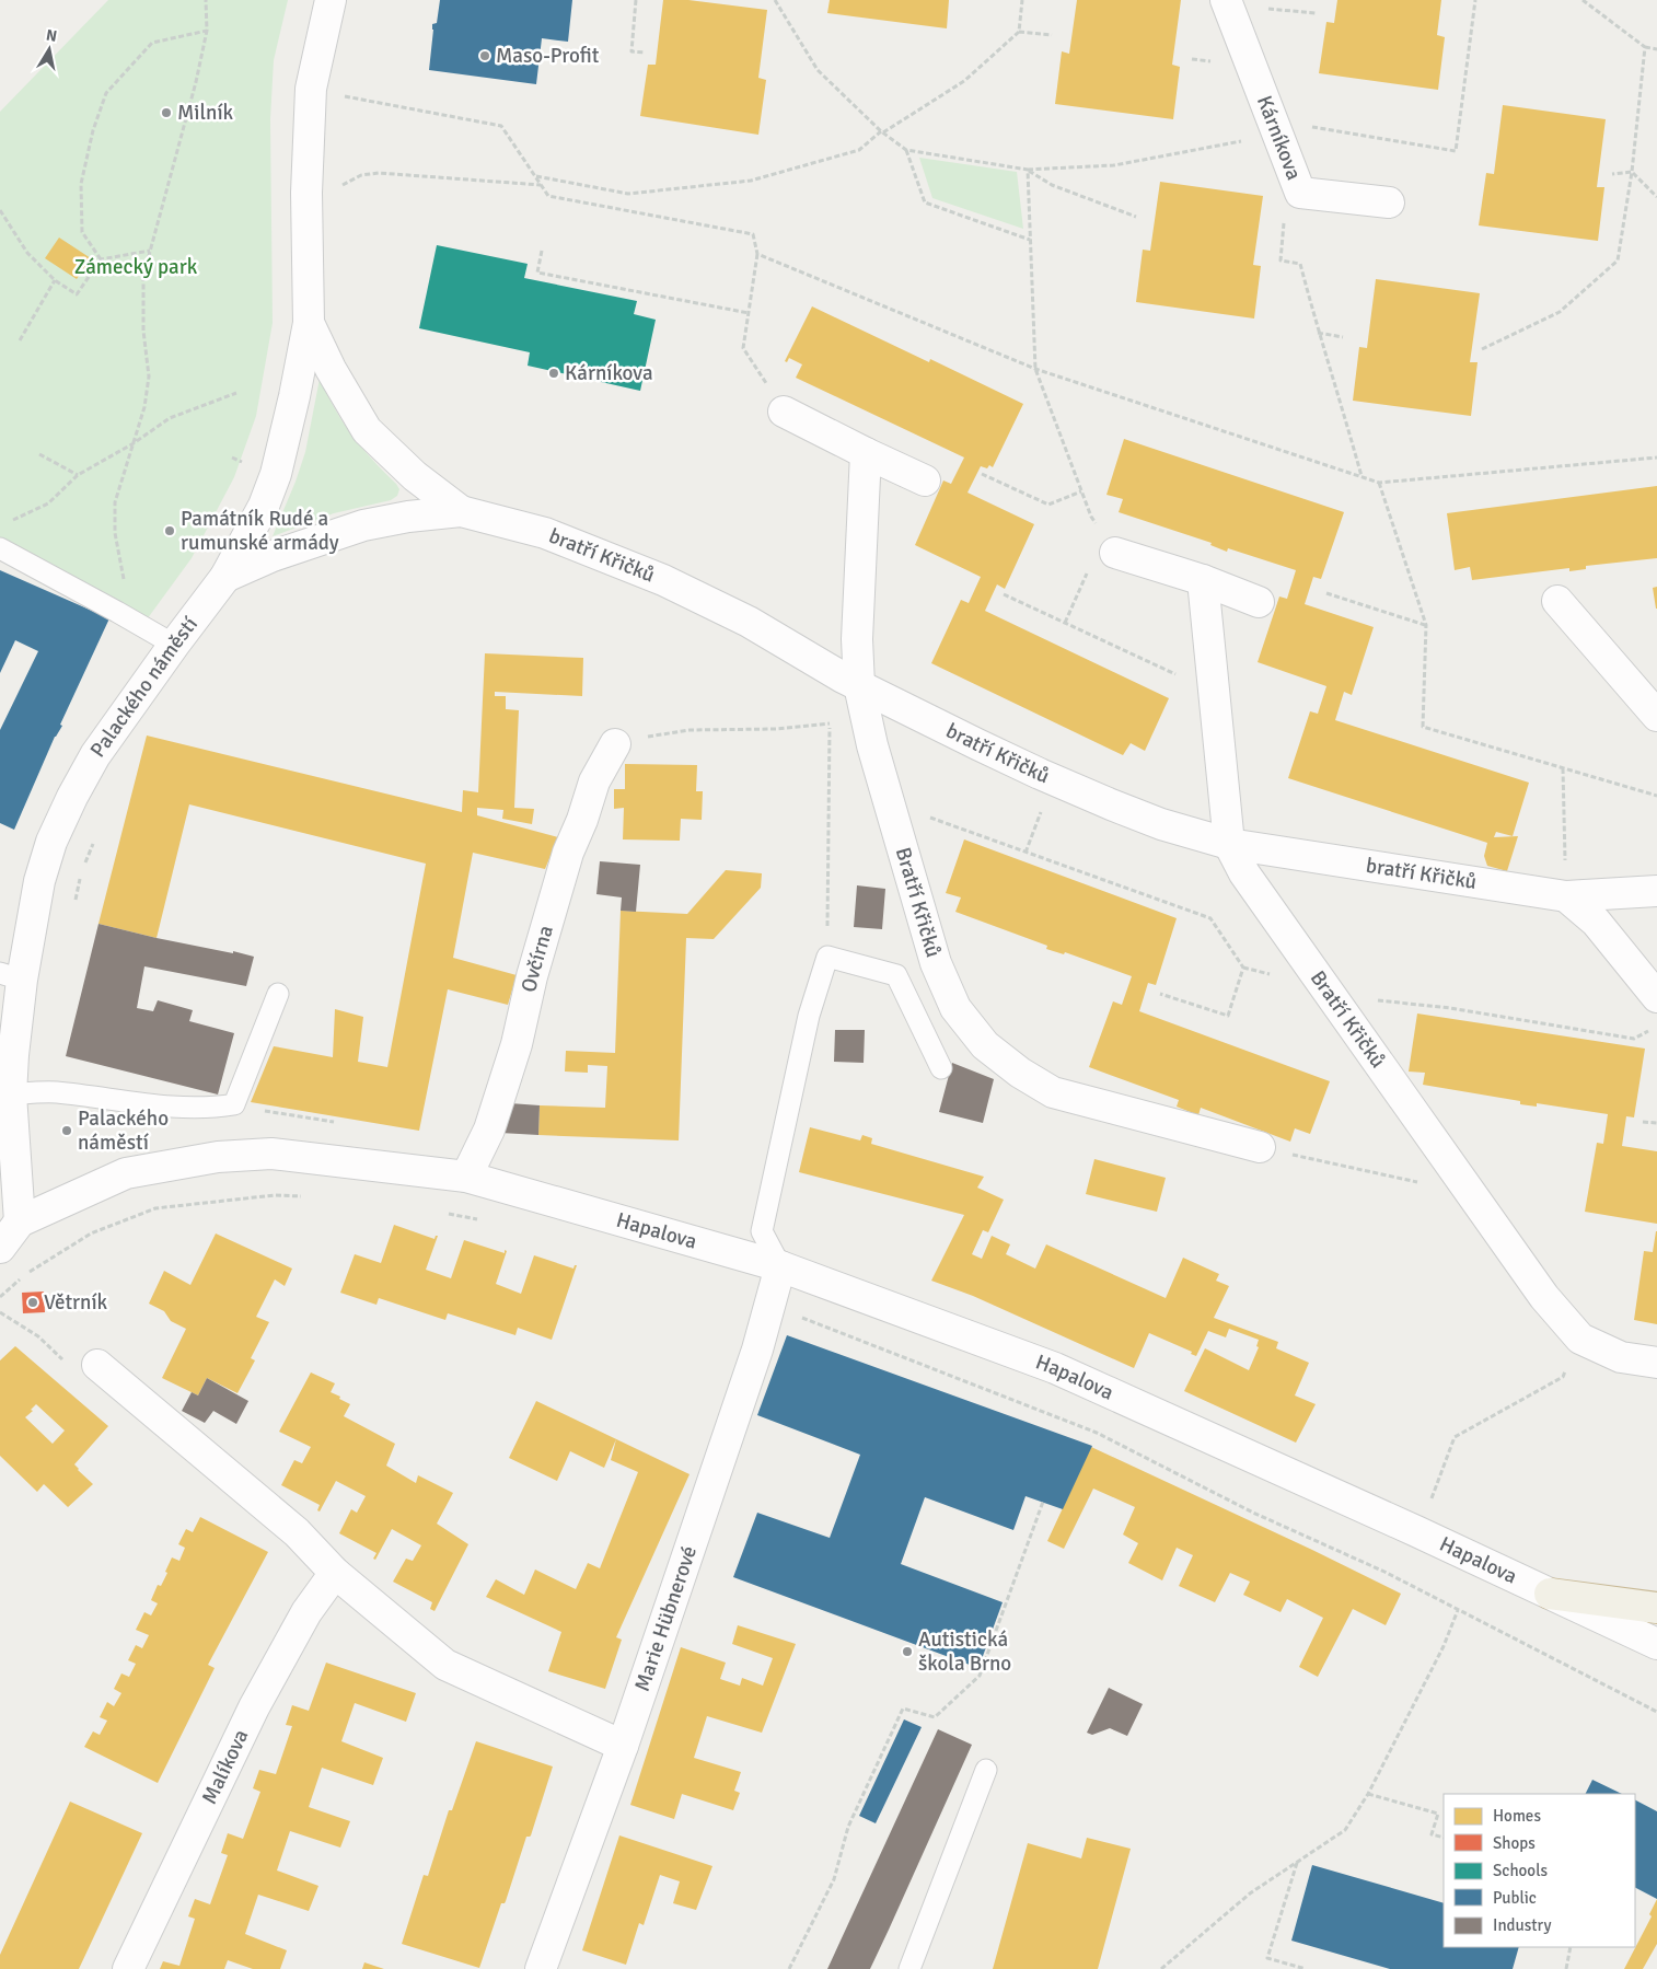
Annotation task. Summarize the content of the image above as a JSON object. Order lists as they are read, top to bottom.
{
  "streets": {
    "street": [
      "Kárníkova",
      "bratří Křičků",
      "Palackého náměstí",
      "Bratří Křičků",
      "Ovčírna",
      "Hapalova",
      "Marie Hübnerové",
      "Malíkova"
    ]
  },
  "crossings": [
    ["bratří Křičků", "Palackého náměstí"],
    ["bratří Křičků", "Bratří Křičků"],
    ["Ovčírna", "Hapalova"],
    ["Hapalova", "Marie Hübnerové"]
  ],
  "parks": ["Zámecký park"],
  "places": [
    "Maso-Profit",
    "Milník",
    "Kárníkova",
    "Památník Rudé a rumunské armády",
    "Palackého náměstí",
    "Větrník",
    "Autistická škola Brno"
  ],
  "legend": [
    "Homes",
    "Shops",
    "Schools",
    "Public",
    "Industry"
  ],
  "north": "top"
}
